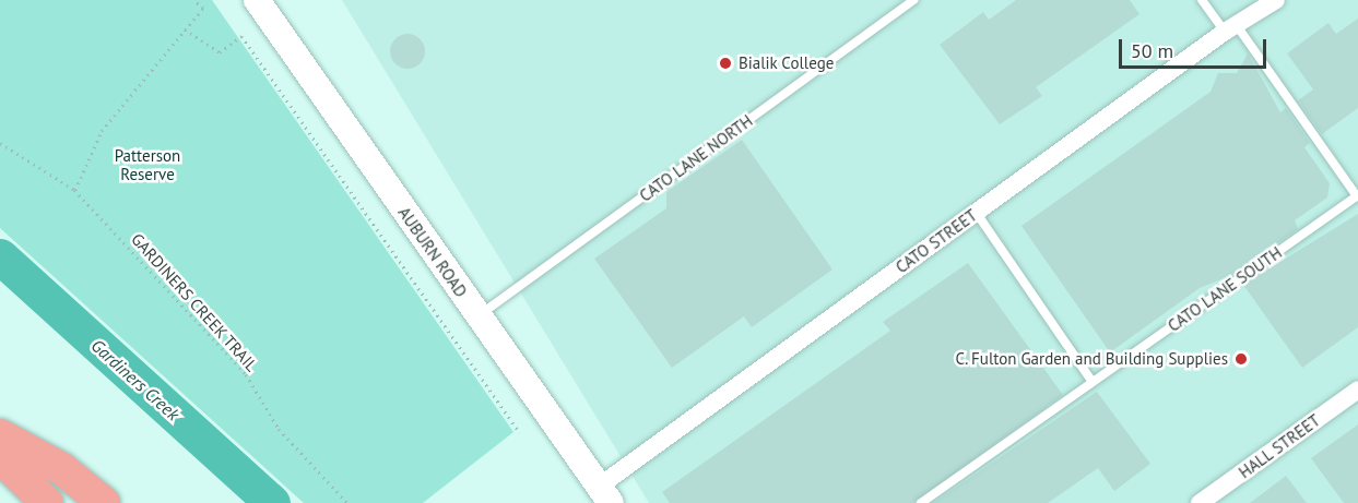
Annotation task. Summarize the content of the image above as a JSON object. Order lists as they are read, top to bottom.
{
  "streets": {
    "main road": ["AUBURN ROAD"],
    "street": ["CATO STREET", "HALL STREET"],
    "lane": ["CATO LANE NORTH", "CATO LANE SOUTH"],
    "path": ["GARDINERS CREEK TRAIL"]
  },
  "crossings": [
    ["CATO LANE NORTH", "AUBURN ROAD"],
    ["CATO STREET", "AUBURN ROAD"],
    ["CATO STREET", "CATO LANE SOUTH"]
  ],
  "water": ["Gardiners Creek"],
  "parks": ["Patterson Reserve"],
  "places": ["Bialik College", "C. Fulton Garden and Building Supplies"],
  "scale_bar": "50 m"
}
